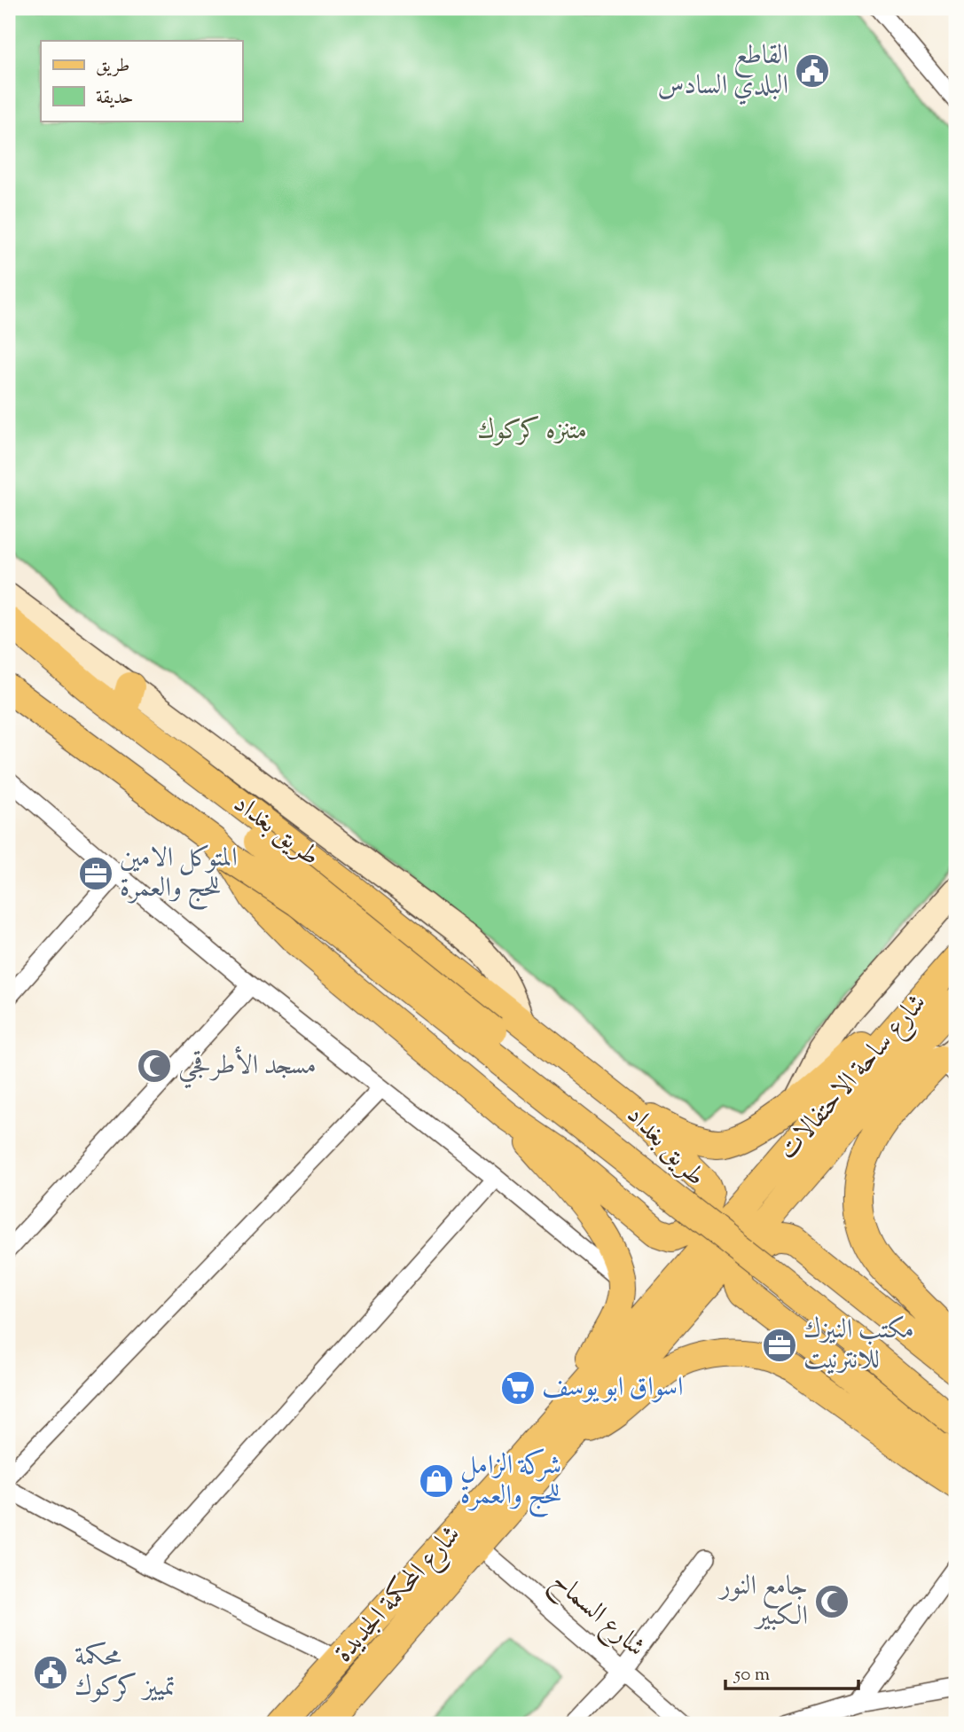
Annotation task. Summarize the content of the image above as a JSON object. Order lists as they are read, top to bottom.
{
  "streets": {
    "main road": ["طريق بغداد", "شارع ساحة الاحتفالات", "شارع المحكمة الجديدة"],
    "street": ["شارع السماح"]
  },
  "crossings": [
    ["شارع ساحة الاحتفالات", "شارع المحكمة الجديدة"],
    ["شارع المحكمة الجديدة", "شارع السماح"]
  ],
  "parks": ["متنزه كركوك"],
  "places": {
    "public building": ["القاطع البلدي السادس", "محكمة تمييز كركوك"],
    "office": ["المتوكل الامين للحج والعمرة", "مكتب النيزك للانترنيت"],
    "mosque": ["مسجد الأطرقجي", "جامع النور الكبير"],
    "supermarket": ["اسواق ابو يوسف"],
    "shop": ["شركة الزامل للحج والعمرة"]
  },
  "legend": ["طريق", "حديقة"],
  "scale_bar": "50 m"
}
